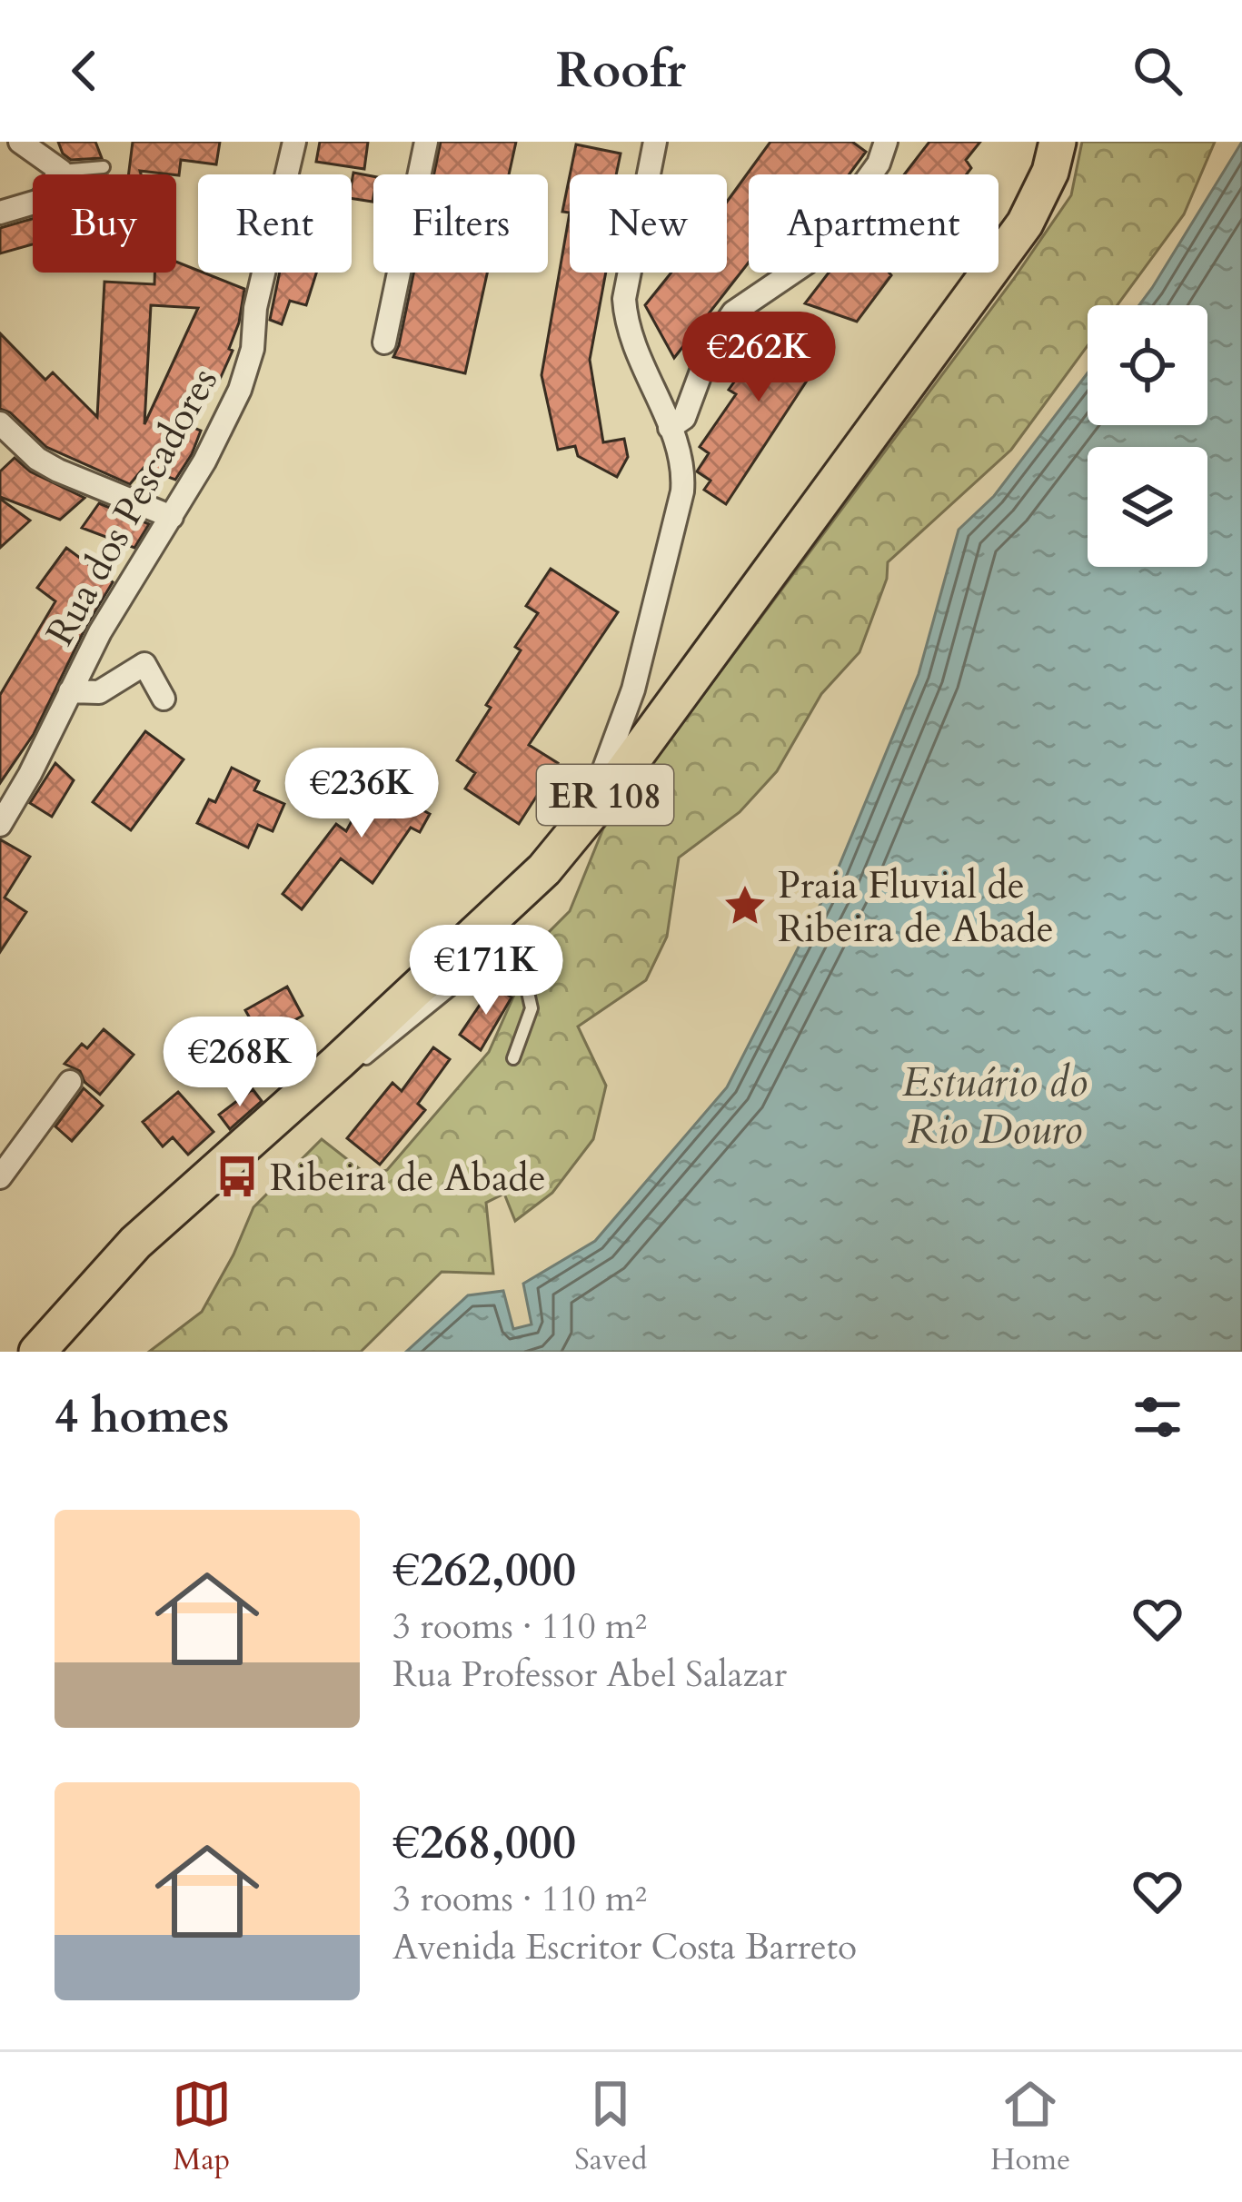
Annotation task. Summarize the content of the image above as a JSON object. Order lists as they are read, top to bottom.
{
  "streets": {
    "main road": ["ER 108"],
    "street": ["Rua dos Pescadores"]
  },
  "water": ["Estuário do Rio Douro"],
  "places": {
    "place": ["Praia Fluvial de Ribeira de Abade"],
    "bus stop": ["Ribeira de Abade"]
  },
  "page": {
    "header": "Roofr",
    "chip": [
      "Buy",
      "Rent",
      "Filters",
      "New",
      "Apartment"
    ],
    "price": [
      "€262K",
      "€236K",
      "€171K",
      "€268K"
    ],
    "heading": "4 homes",
    "list": [
      {
        "name": "€262,000",
        "note": "3 rooms · 110 m² · Rua Professor Abel Salazar"
      },
      {
        "name": "€268,000",
        "note": "3 rooms · 110 m² · Avenida Escritor Costa Barreto"
      }
    ],
    "tabs": ["Map", "Saved", "Home"]
  }
}
